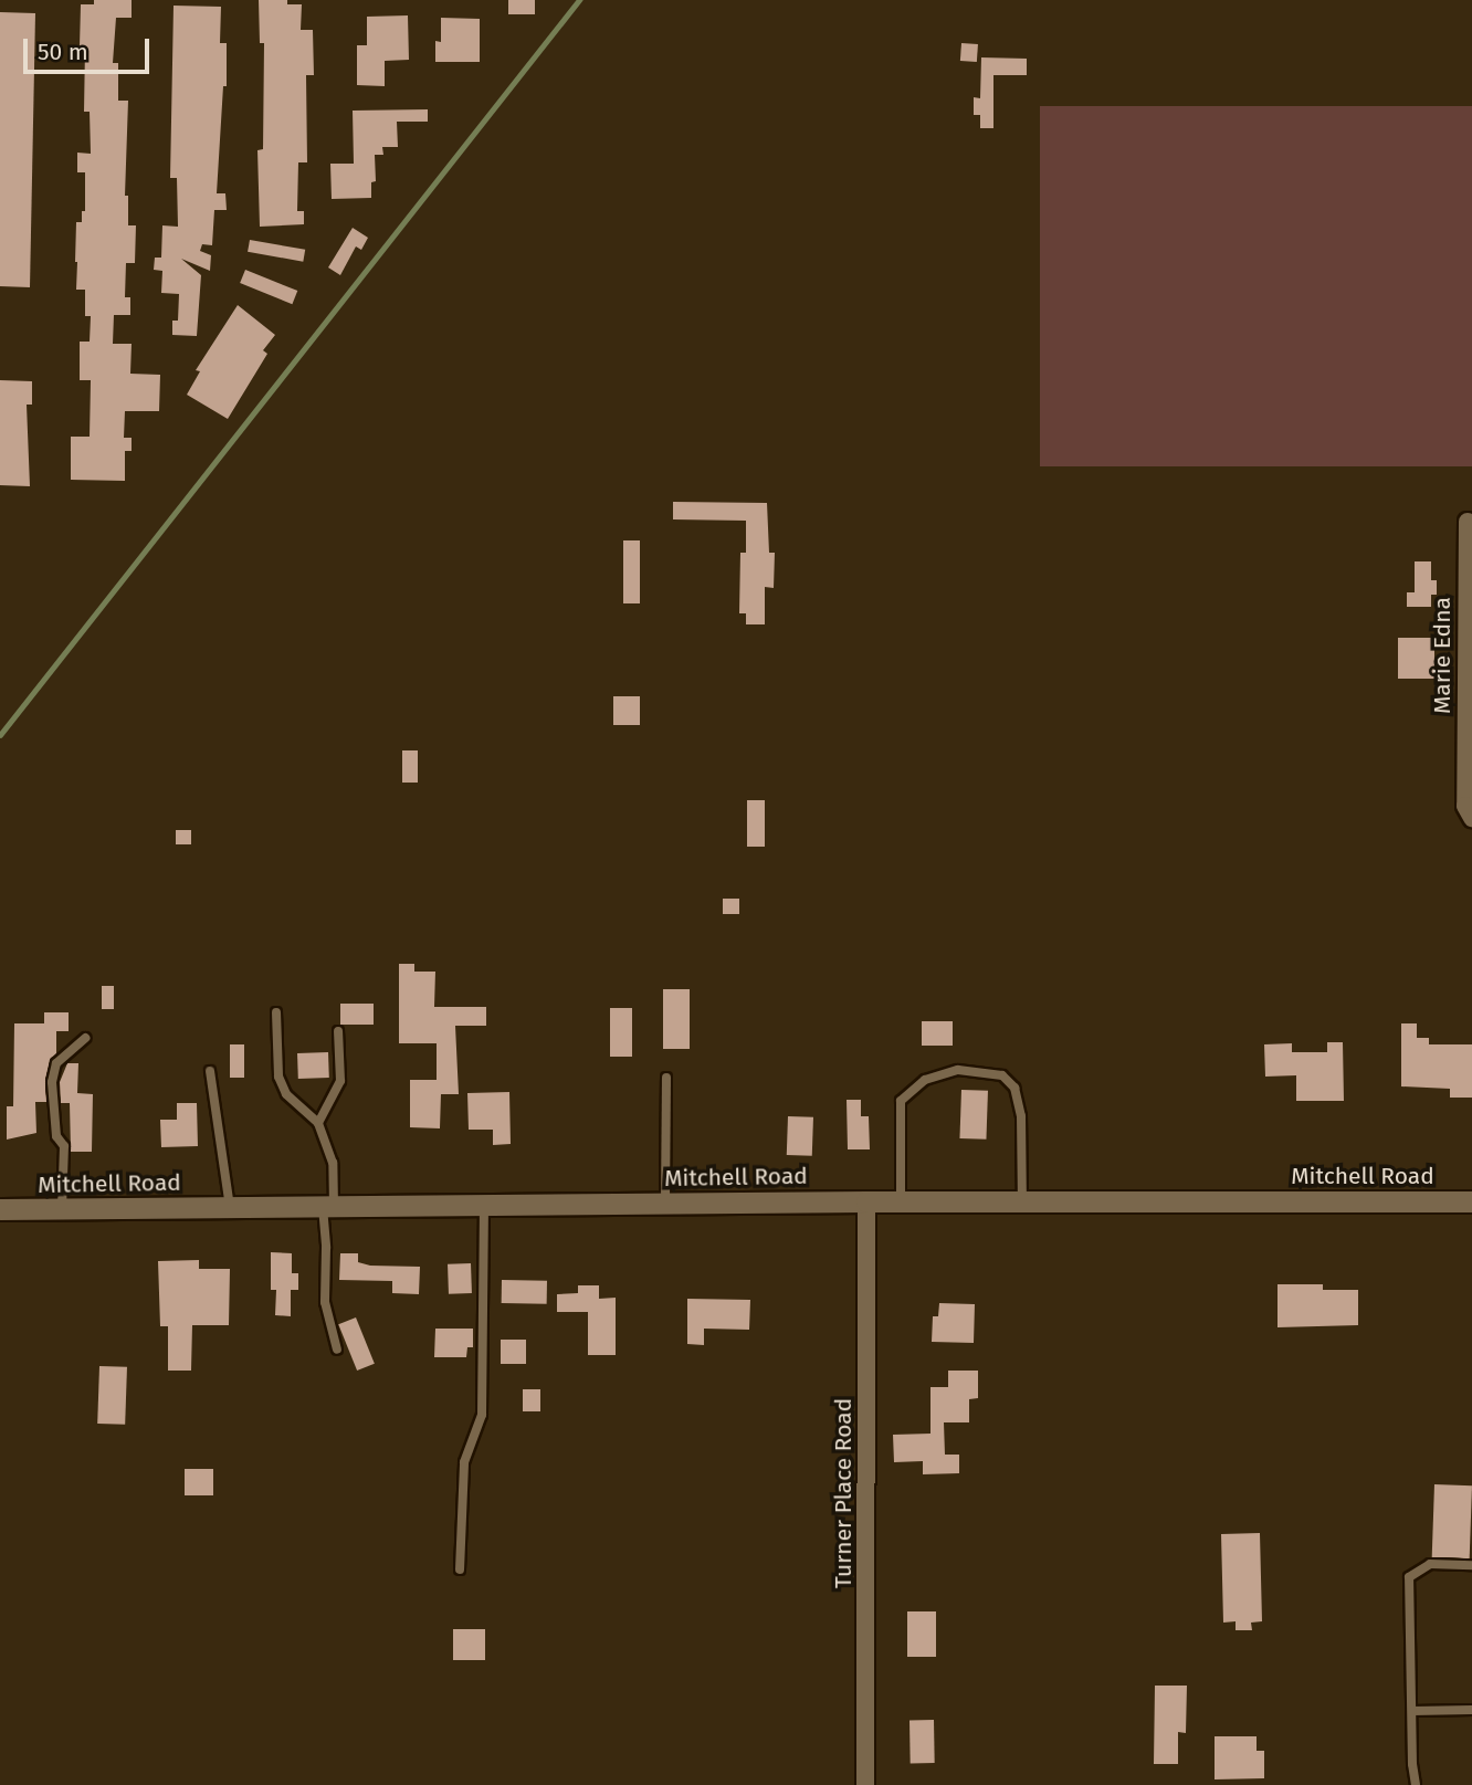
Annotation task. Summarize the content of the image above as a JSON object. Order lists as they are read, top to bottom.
{
  "streets": {
    "street": ["Marie Edna", "Mitchell Road", "Turner Place Road"]
  },
  "crossings": [
    ["Mitchell Road", "Turner Place Road"]
  ],
  "scale_bar": "50 m"
}
